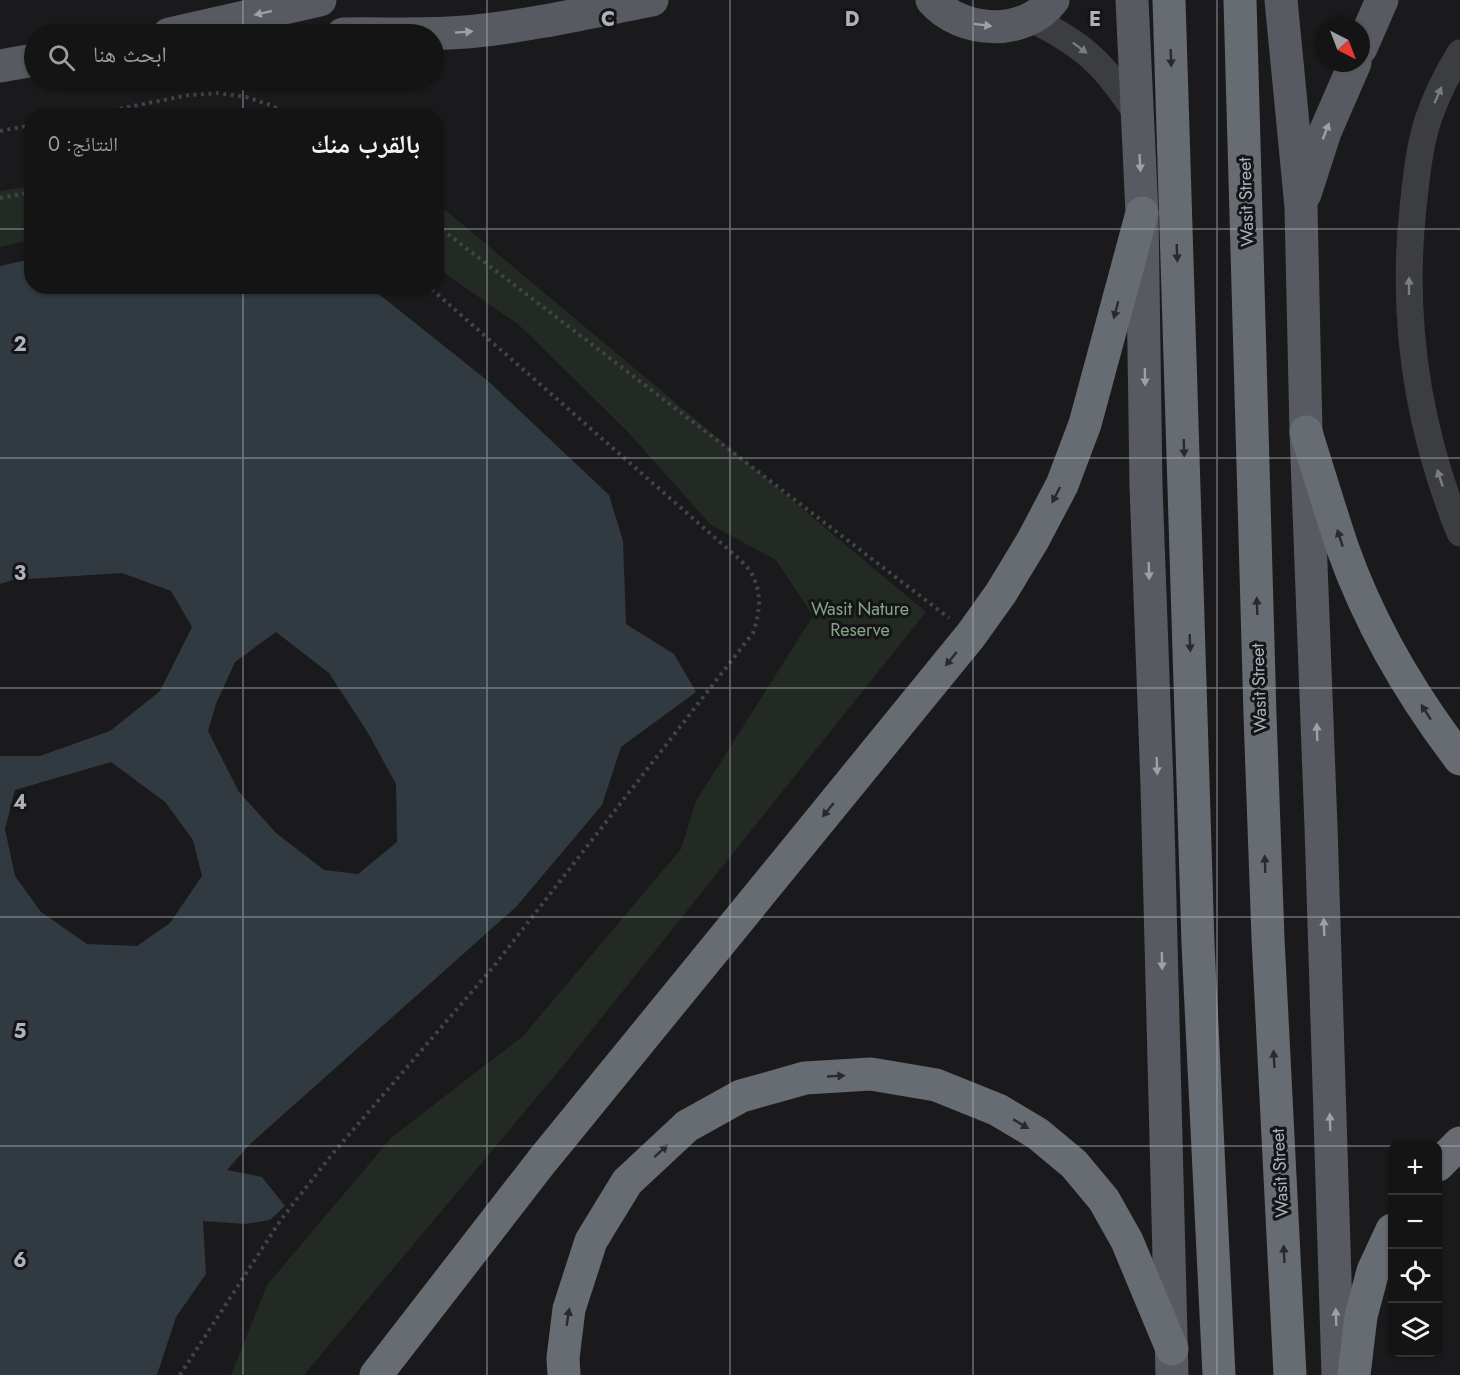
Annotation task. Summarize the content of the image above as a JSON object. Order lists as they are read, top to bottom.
{
  "streets": {
    "highway": ["Wasit Street"]
  },
  "parks": ["Wasit Nature Reserve"],
  "north": "bottom right",
  "page": {
    "search": "ابحث هنا",
    "heading": ["بالقرب منك", "النتائج: 0"],
    "map_buttons": ["+", "−"]
  },
  "grid": {
    "columns": ["C", "D", "E"],
    "rows": [
      "2",
      "3",
      "4",
      "5",
      "6"
    ]
  }
}
